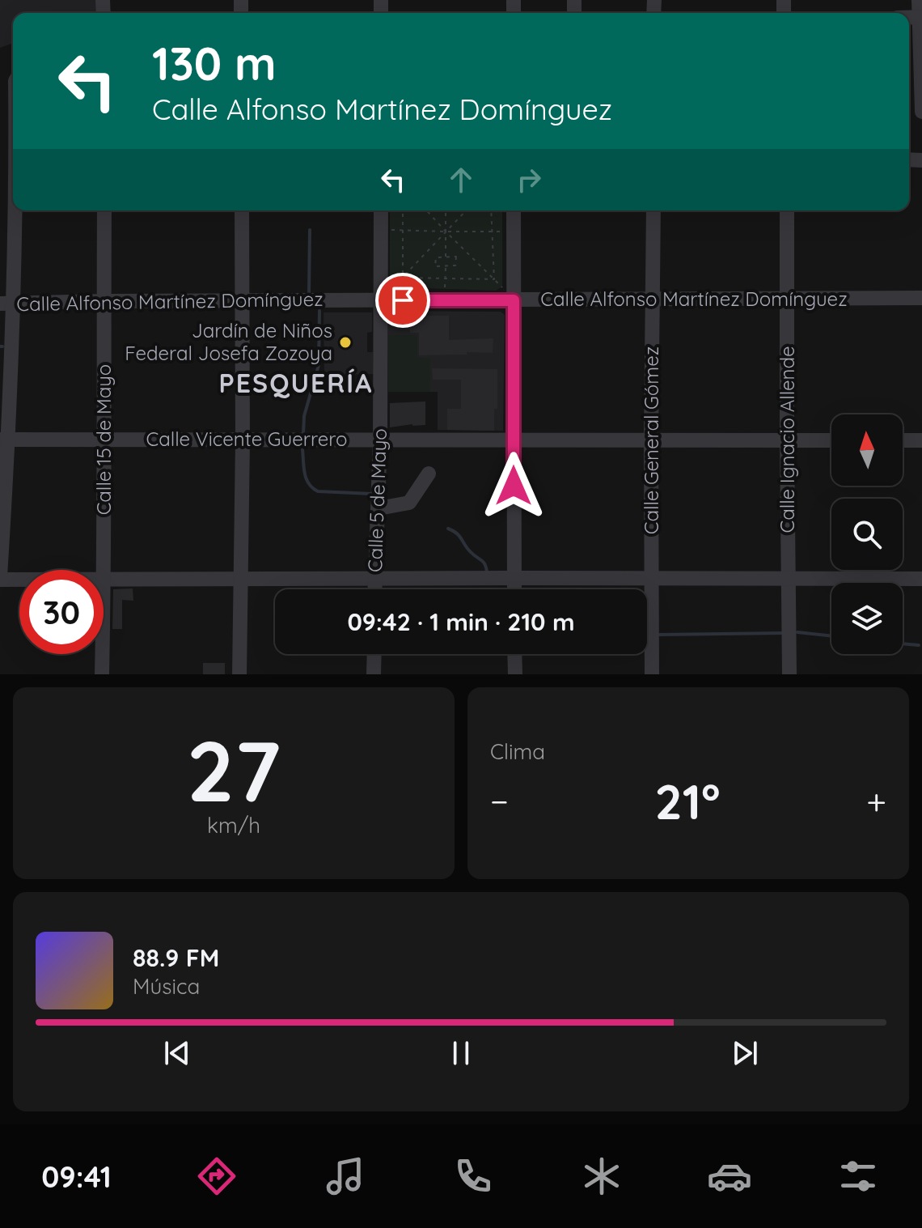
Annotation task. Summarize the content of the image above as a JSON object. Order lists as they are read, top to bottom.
{
  "streets": {
    "street": [
      "Calle Alfonso Martínez Domínguez",
      "Calle 15 de Mayo",
      "Calle Vicente Guerrero",
      "Calle Ignacio Allende",
      "Calle General Gómez",
      "Calle 5 de Mayo"
    ]
  },
  "crossings": [
    ["Calle Alfonso Martínez Domínguez", "Calle 15 de Mayo"],
    ["Calle Alfonso Martínez Domínguez", "Calle Ignacio Allende"],
    ["Calle Alfonso Martínez Domínguez", "Calle General Gómez"],
    ["Calle Alfonso Martínez Domínguez", "Calle 5 de Mayo"],
    ["Calle 15 de Mayo", "Calle Vicente Guerrero"],
    ["Calle Vicente Guerrero", "Calle Ignacio Allende"],
    ["Calle Vicente Guerrero", "Calle General Gómez"],
    ["Calle Vicente Guerrero", "Calle 5 de Mayo"]
  ],
  "districts": ["PESQUERÍA"],
  "places": ["Jardín de Niños Federal Josefa Zozoya"],
  "north": "top",
  "page": {
    "turn": ["130 m", "Calle Alfonso Martínez Domínguez"],
    "limit": "30",
    "trip": "09:42 · 1 min · 210 m",
    "tile": [
      ["27", "km/h"],
      "Clima"
    ],
    "heat": ["−", "21°", "+"],
    "song": ["88.9 FM", "Música"],
    "tabs": "09:41"
  }
}
